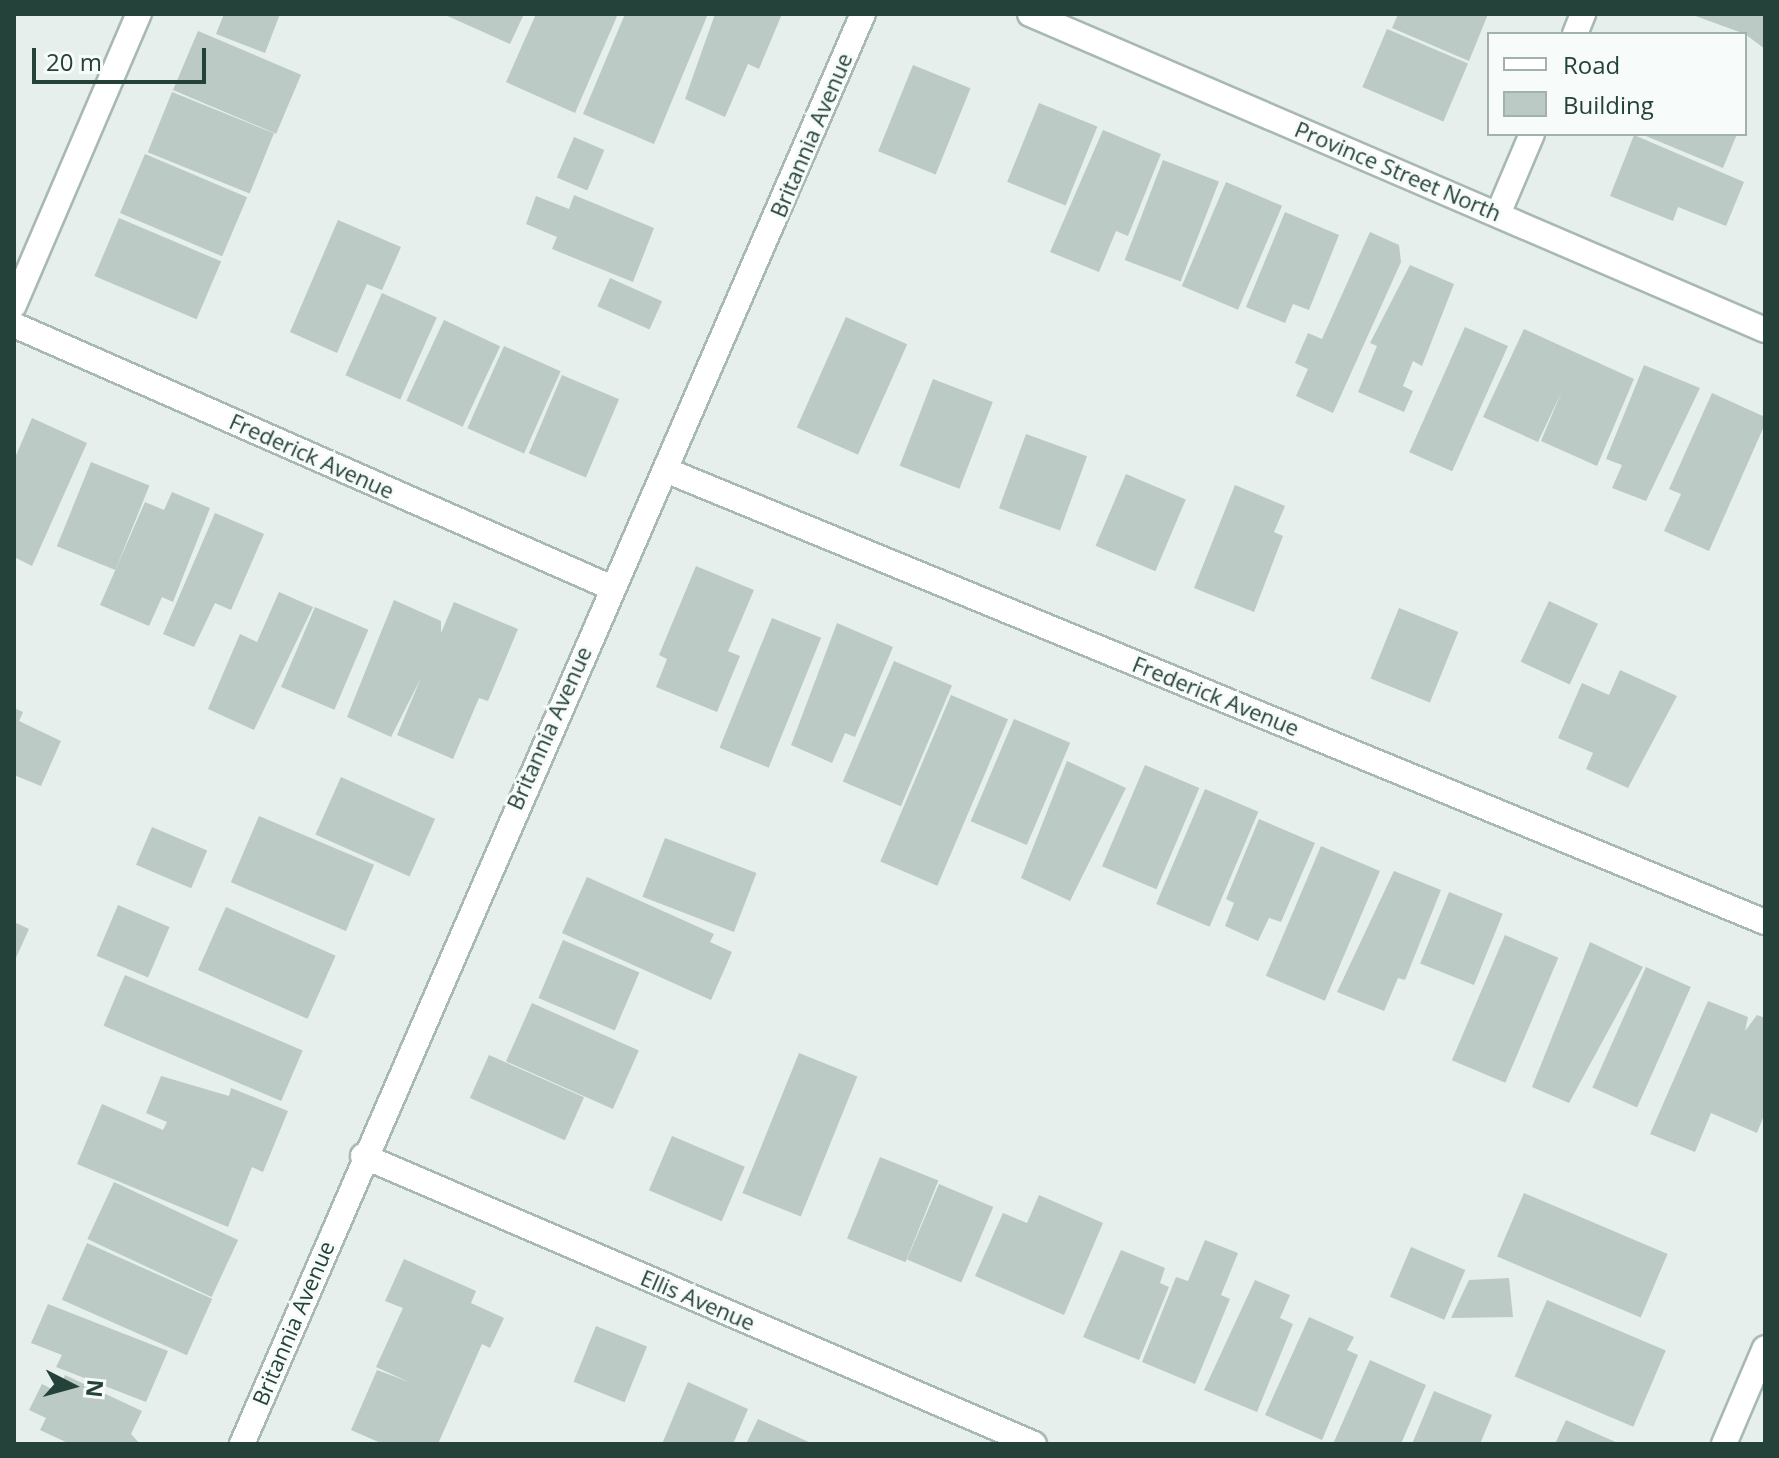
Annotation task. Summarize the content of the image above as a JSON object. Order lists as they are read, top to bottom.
{
  "streets": {
    "street": [
      "Britannia Avenue",
      "Province Street North",
      "Frederick Avenue",
      "Ellis Avenue"
    ]
  },
  "crossings": [
    ["Britannia Avenue", "Frederick Avenue"],
    ["Britannia Avenue", "Ellis Avenue"]
  ],
  "legend": ["Road", "Building"],
  "scale_bar": "20 m",
  "north": "right"
}
